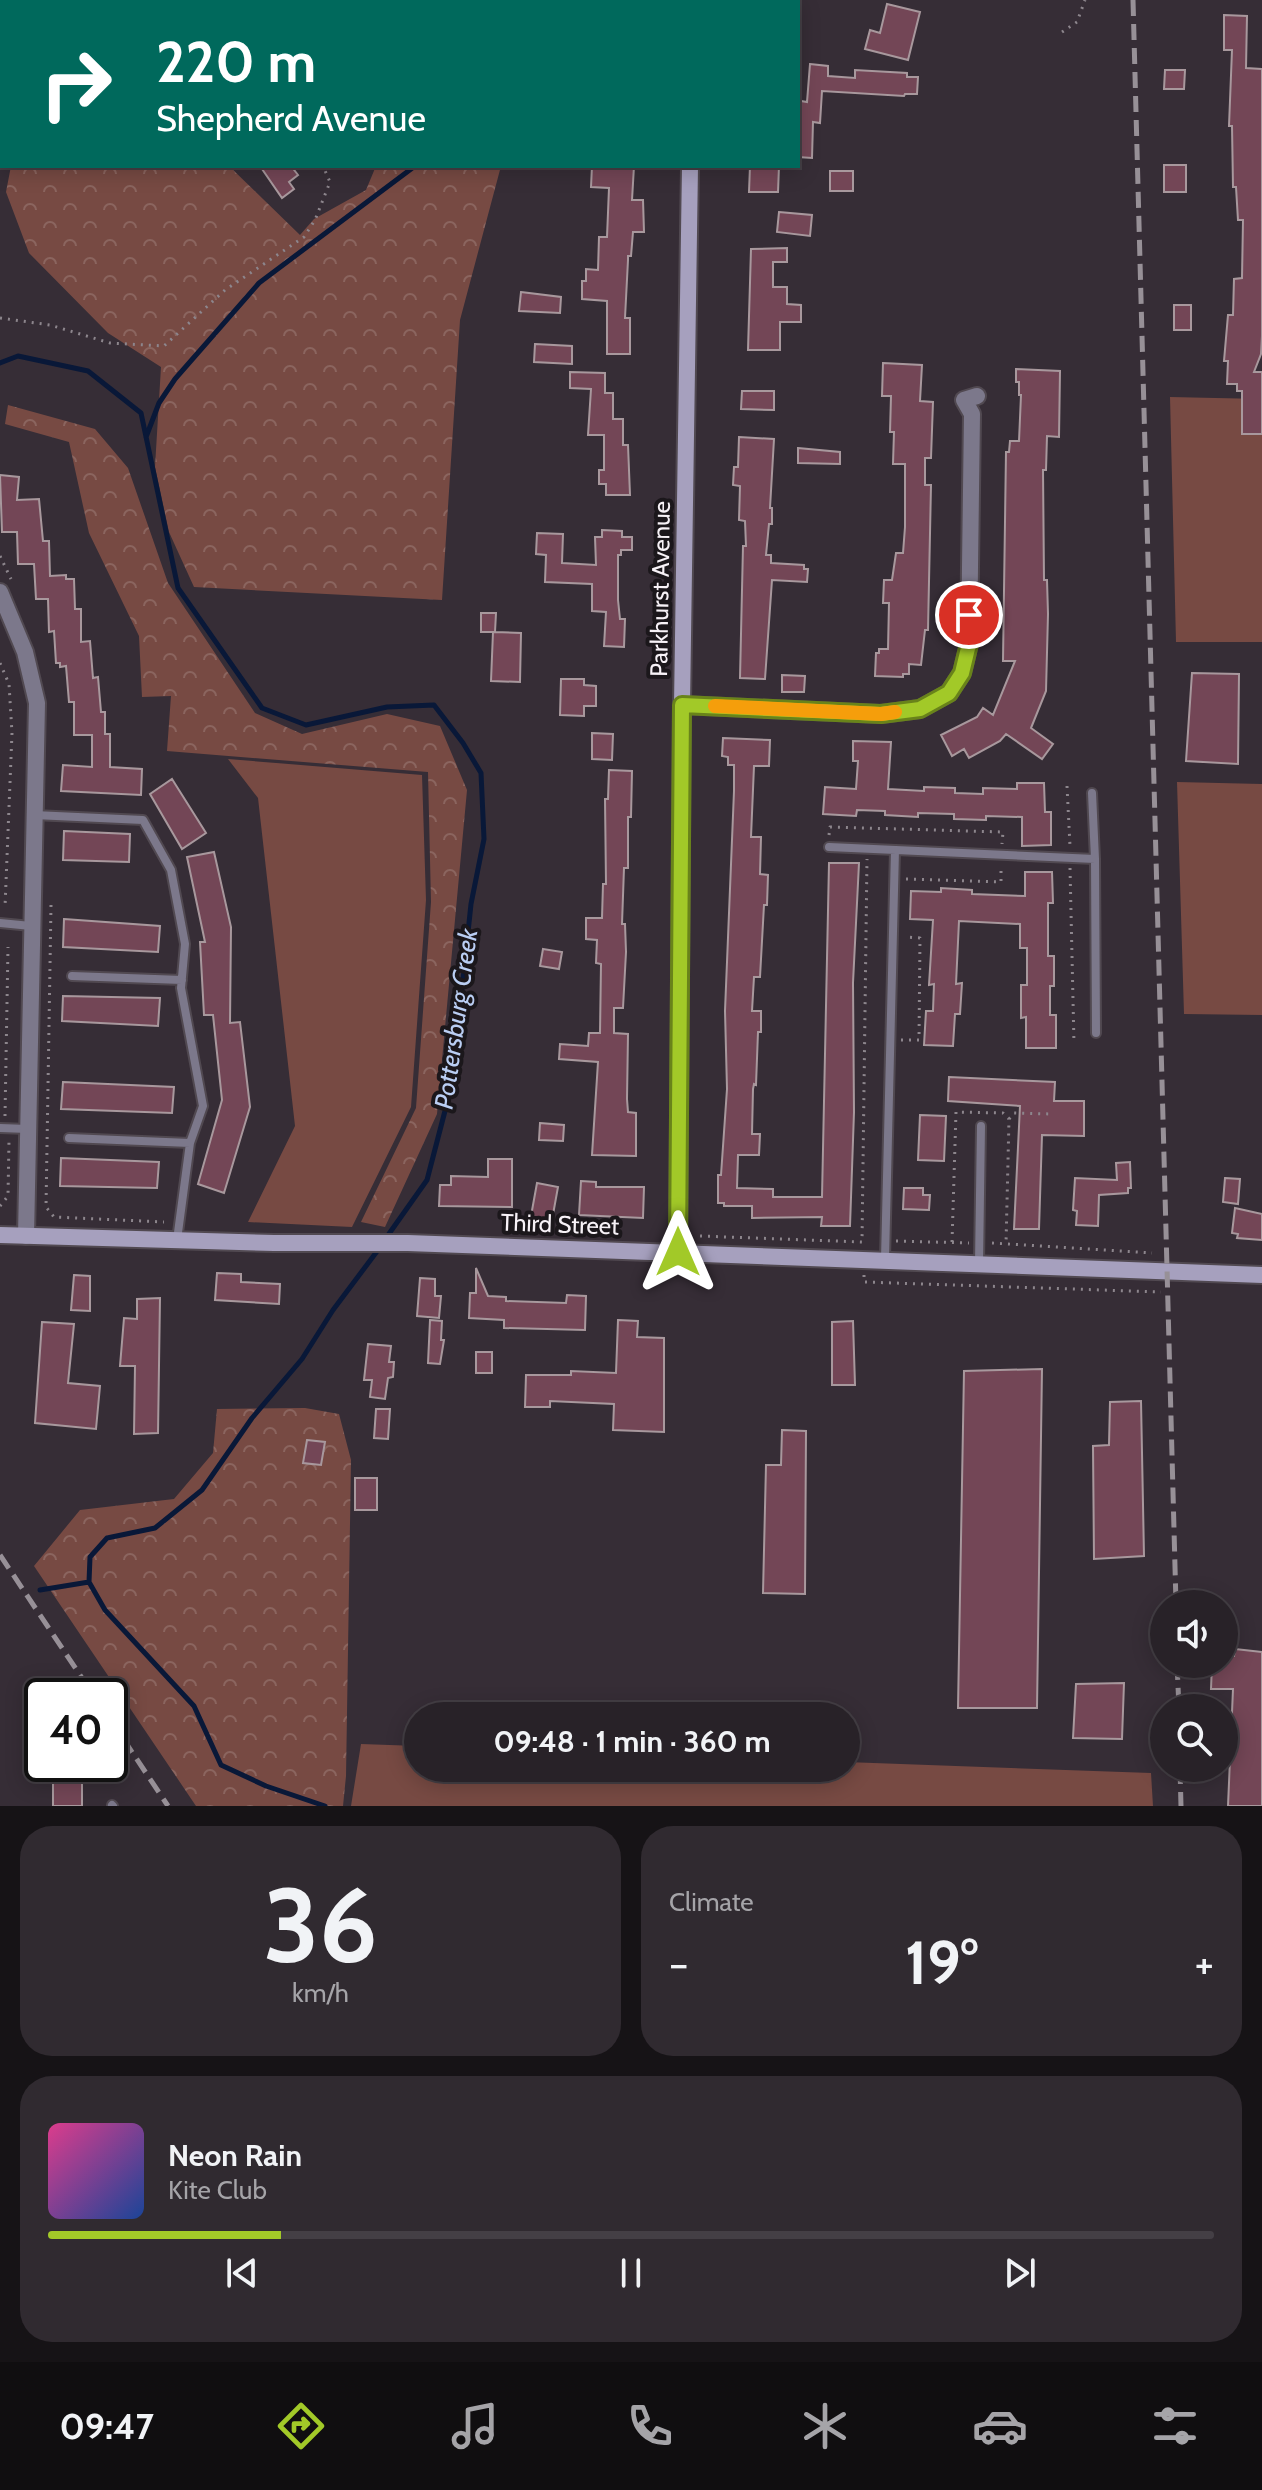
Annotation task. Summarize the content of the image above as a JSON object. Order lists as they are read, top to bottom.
{
  "streets": {
    "street": ["Parkhurst Avenue", "Third Street"]
  },
  "crossings": [
    ["Parkhurst Avenue", "Third Street"]
  ],
  "water": ["Pottersburg Creek"],
  "page": {
    "turn": ["220 m", "Shepherd Avenue"],
    "limit": "40",
    "trip": "09:48 · 1 min · 360 m",
    "tile": [
      ["36", "km/h"],
      "Climate"
    ],
    "heat": ["−", "19°", "+"],
    "song": ["Neon Rain", "Kite Club"],
    "tabs": "09:47"
  }
}
